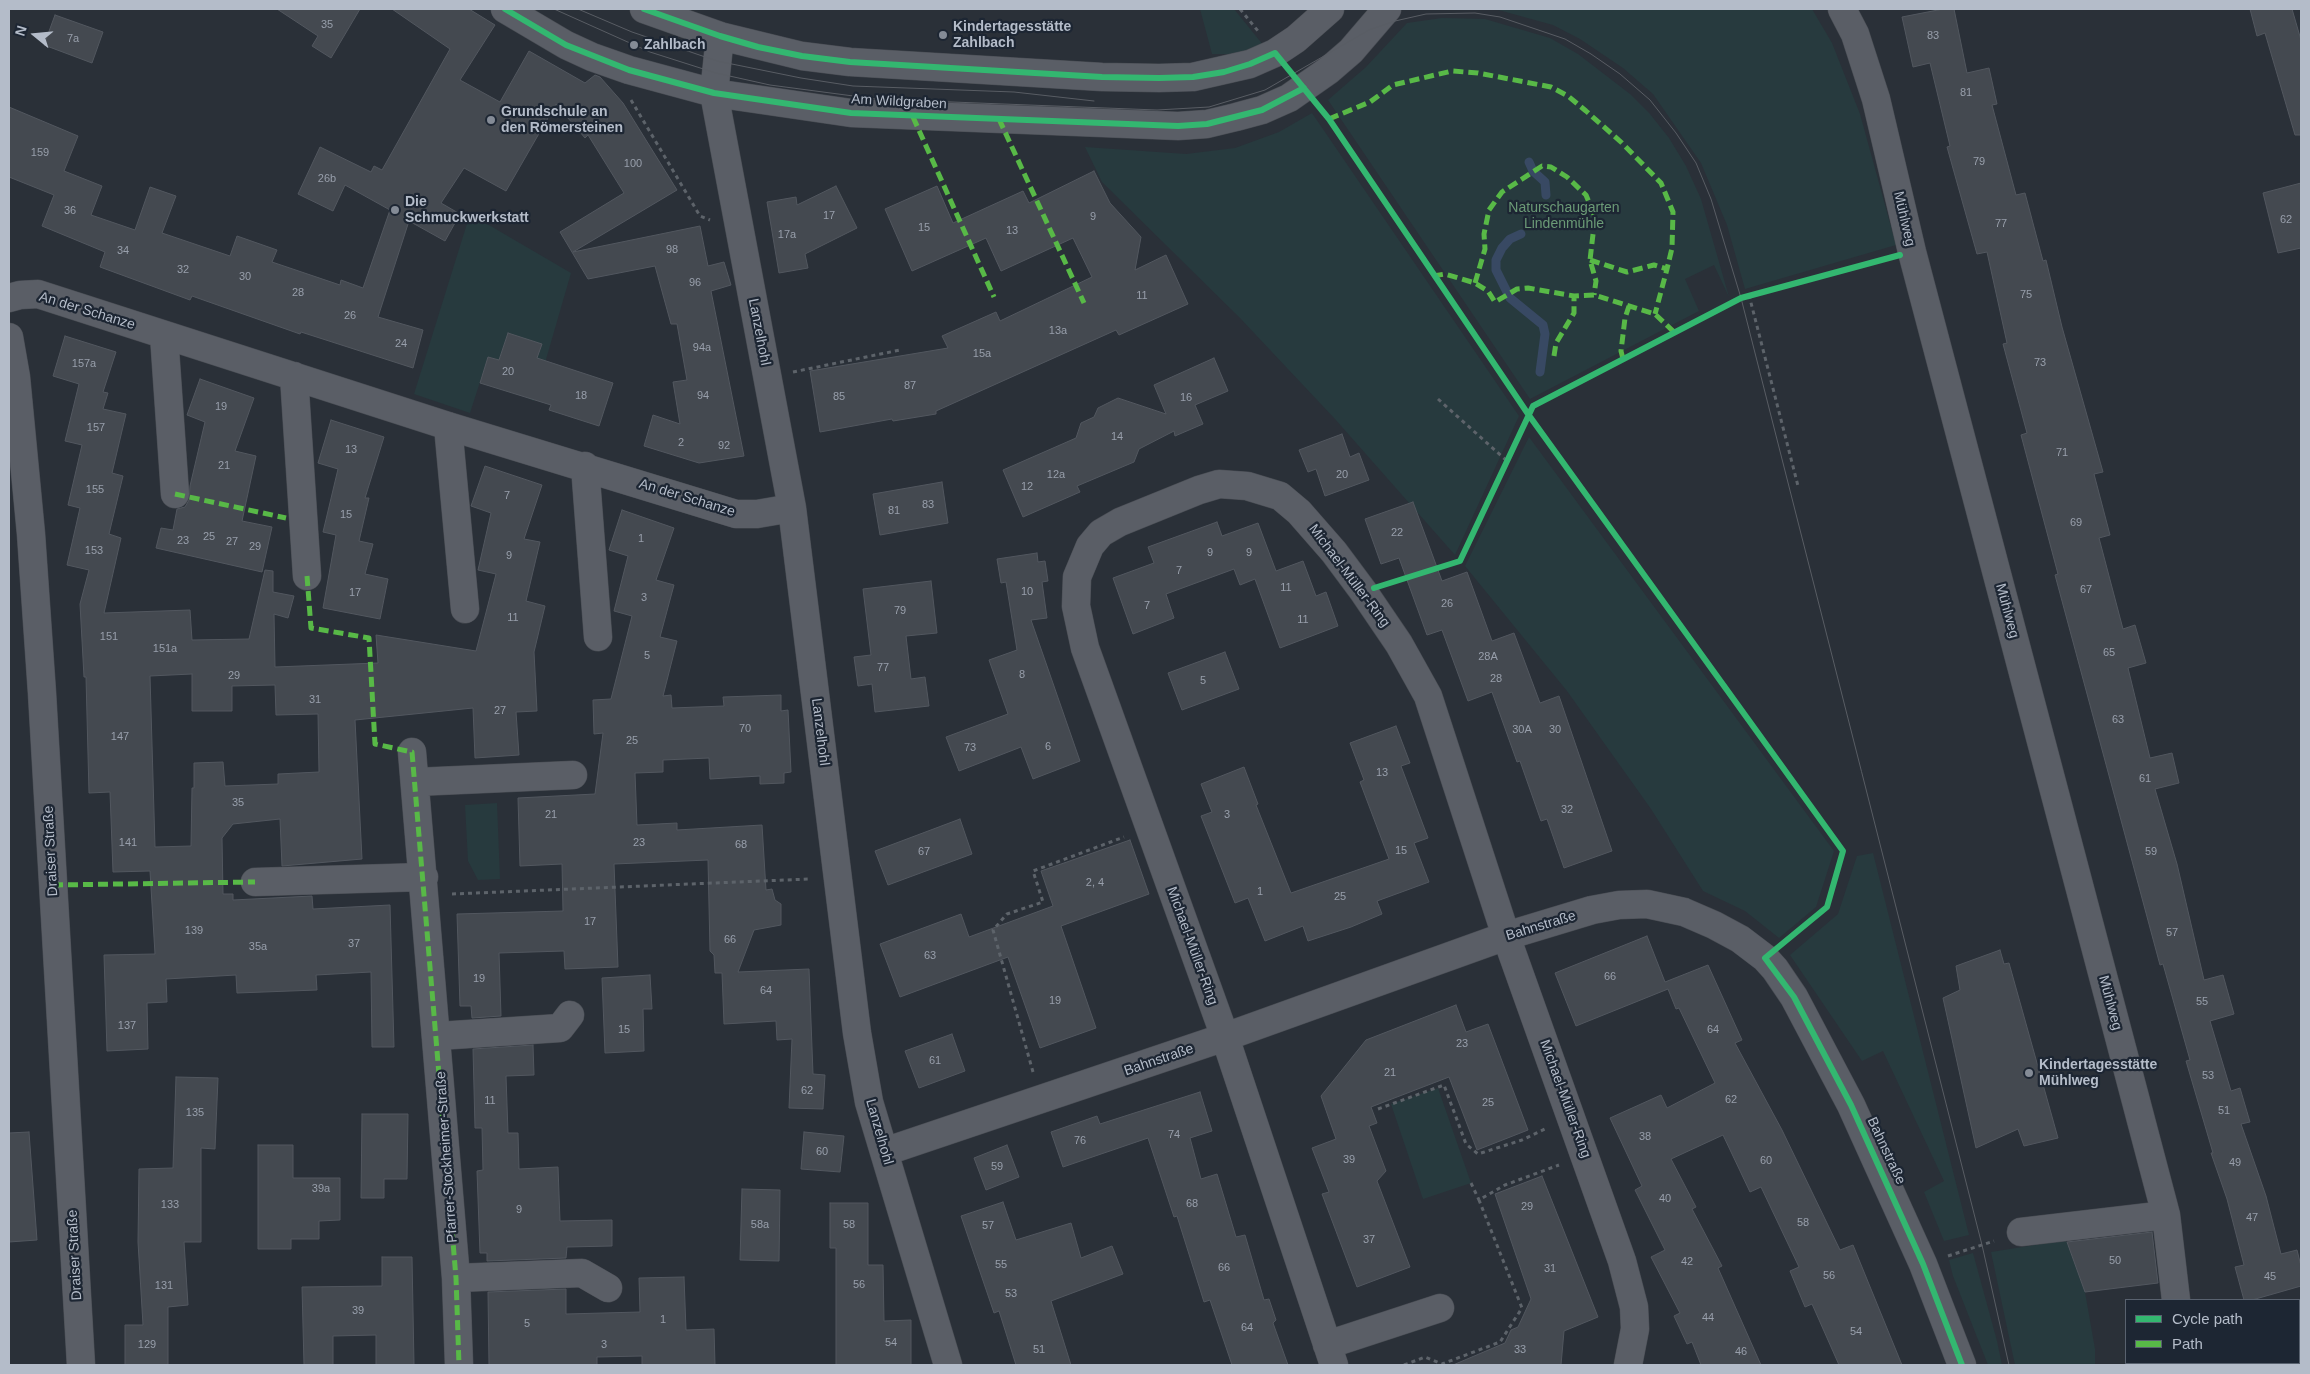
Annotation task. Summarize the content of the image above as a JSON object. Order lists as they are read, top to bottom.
{
  "streets": {
    "street": [
      "Am Wildgraben",
      "Mühlweg",
      "An der Schanze",
      "Lanzelhohl",
      "Michael-Müller-Ring",
      "Draiser Straße",
      "Bahnstraße",
      "Pfarrer-Stockheimer-Straße"
    ]
  },
  "crossings": [
    ["Am Wildgraben", "Lanzelhohl"],
    ["An der Schanze", "Lanzelhohl"],
    ["Lanzelhohl", "Bahnstraße"],
    ["Michael-Müller-Ring", "Bahnstraße"]
  ],
  "parks": ["Naturschaugarten Lindenmühle"],
  "places": [
    "Kindertagesstätte Zahlbach",
    "Zahlbach",
    "Grundschule an den Römersteinen",
    "Die Schmuckwerkstatt",
    "Kindertagesstätte Mühlweg"
  ],
  "house_numbers": [
    "35",
    "83",
    "7a",
    "81",
    "159",
    "79",
    "100",
    "26b",
    "36",
    "17",
    "9",
    "62",
    "77",
    "15",
    "13",
    "17a",
    "98",
    "34",
    "32",
    "30",
    "96",
    "28",
    "75",
    "11",
    "26",
    "13a",
    "24",
    "94a",
    "15a",
    "73",
    "157a",
    "20",
    "87",
    "18",
    "94",
    "85",
    "16",
    "19",
    "157",
    "14",
    "2",
    "92",
    "13",
    "71",
    "21",
    "12a",
    "20",
    "12",
    "155",
    "7",
    "83",
    "81",
    "15",
    "69",
    "22",
    "25",
    "1",
    "23",
    "27",
    "29",
    "153",
    "9",
    "9",
    "9",
    "7",
    "11",
    "67",
    "10",
    "17",
    "3",
    "26",
    "7",
    "79",
    "11",
    "11",
    "151",
    "151a",
    "65",
    "5",
    "28A",
    "77",
    "8",
    "29",
    "28",
    "5",
    "31",
    "27",
    "63",
    "70",
    "30A",
    "30",
    "147",
    "25",
    "6",
    "73",
    "13",
    "61",
    "35",
    "32",
    "21",
    "3",
    "141",
    "23",
    "68",
    "15",
    "67",
    "59",
    "2, 4",
    "1",
    "25",
    "17",
    "139",
    "57",
    "66",
    "37",
    "35a",
    "63",
    "66",
    "19",
    "64",
    "19",
    "55",
    "137",
    "15",
    "64",
    "23",
    "61",
    "21",
    "53",
    "62",
    "62",
    "11",
    "25",
    "51",
    "135",
    "74",
    "38",
    "76",
    "60",
    "39",
    "60",
    "49",
    "59",
    "39a",
    "40",
    "68",
    "133",
    "29",
    "9",
    "47",
    "58",
    "58a",
    "58",
    "57",
    "37",
    "50",
    "42",
    "55",
    "66",
    "31",
    "56",
    "45",
    "56",
    "131",
    "53",
    "39",
    "44",
    "1",
    "5",
    "64",
    "54",
    "54",
    "129",
    "3",
    "51",
    "33",
    "46"
  ],
  "legend": ["Cycle path", "Path"],
  "north": "left"
}
